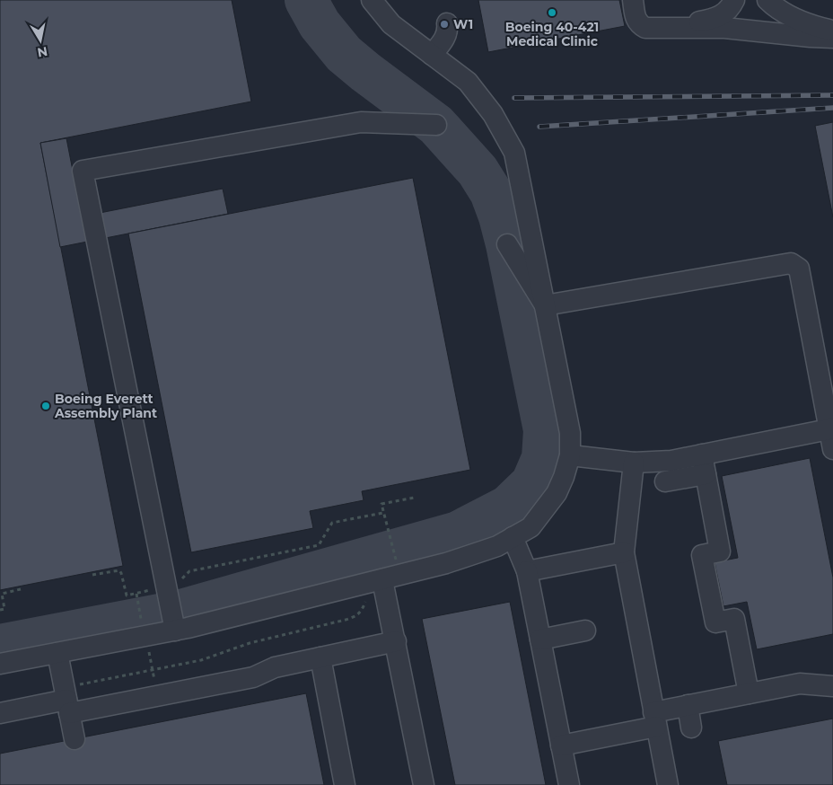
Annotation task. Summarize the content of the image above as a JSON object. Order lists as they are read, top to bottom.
{
  "places": ["Boeing 40-421 Medical Clinic", "W1", "Boeing Everett Assembly Plant"],
  "north": "bottom"
}
